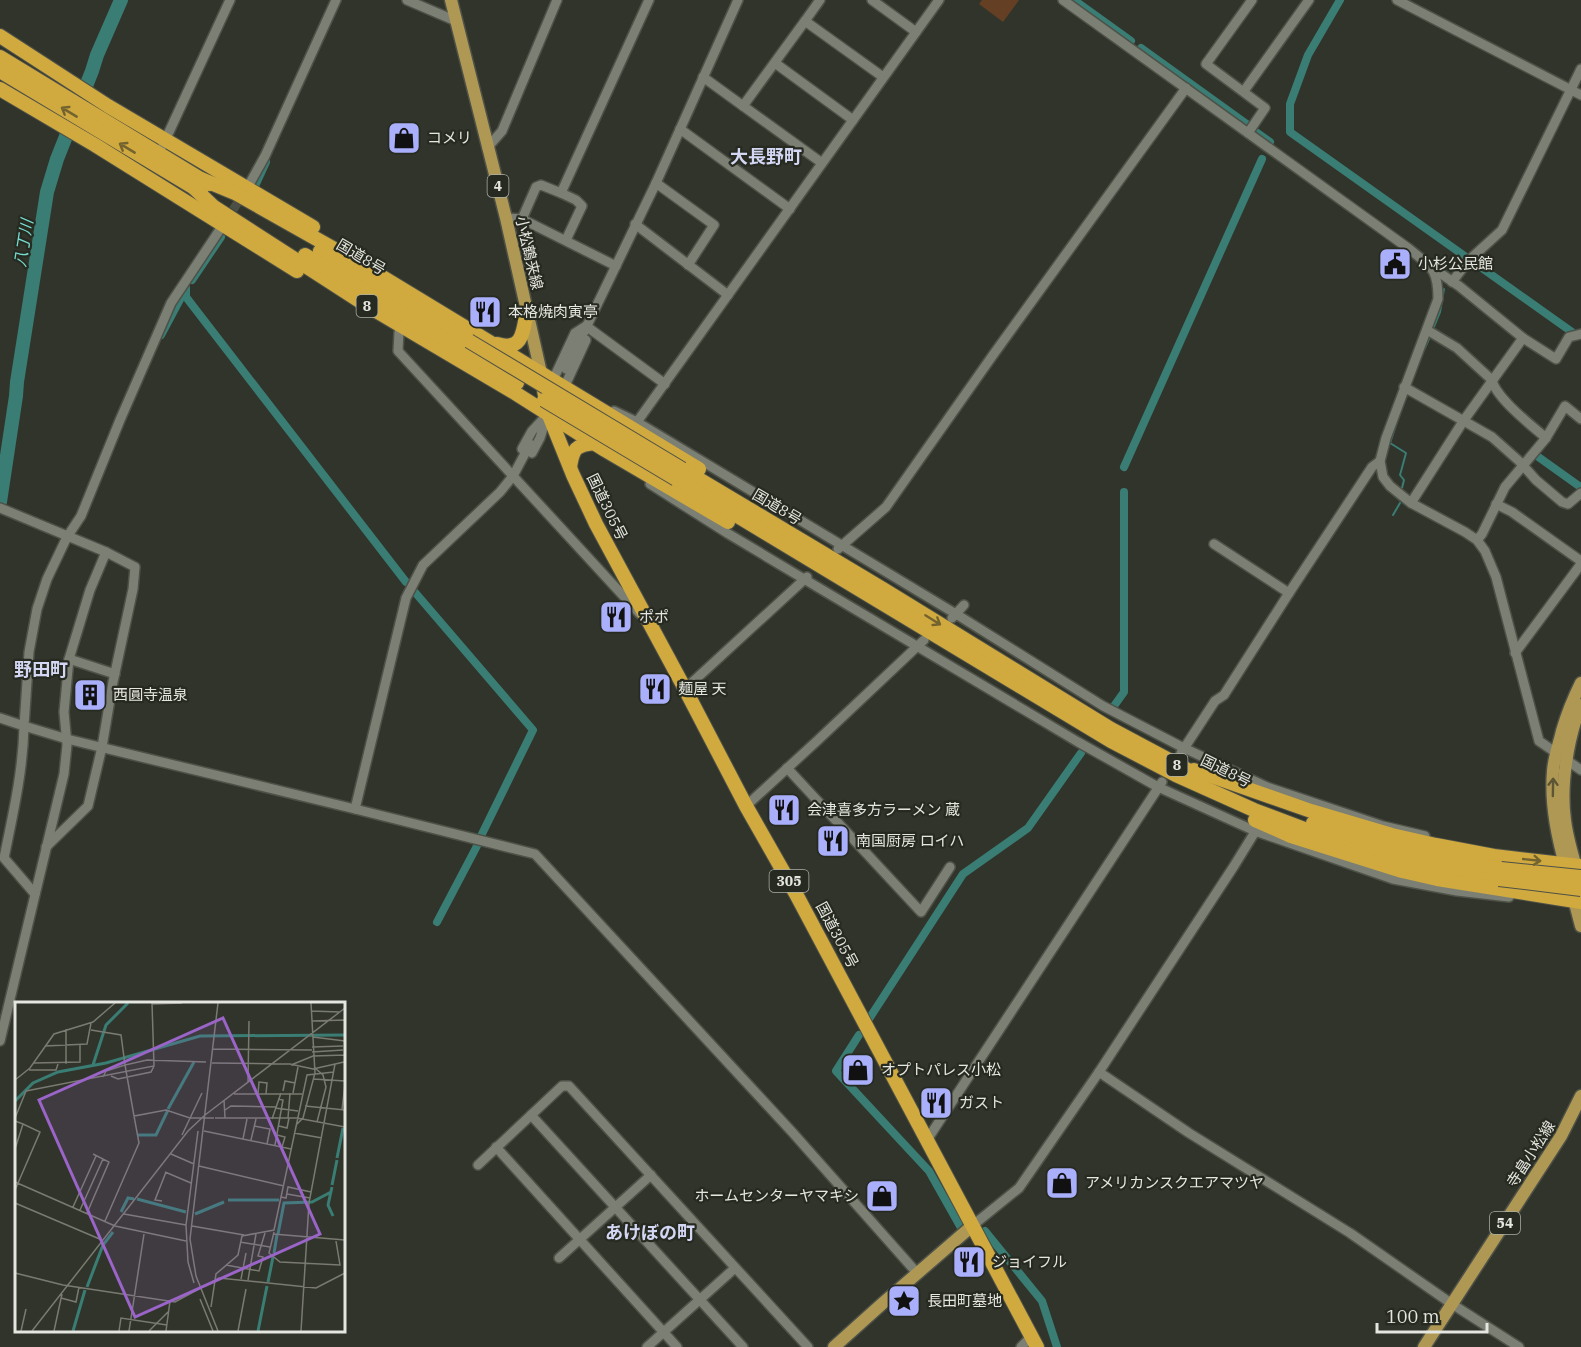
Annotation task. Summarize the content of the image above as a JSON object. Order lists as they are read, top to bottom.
{
  "streets": {
    "highway": [
      "国道8号",
      "8",
      "国道305号",
      "305"
    ],
    "main road": [
      "4",
      "小松鶴来線",
      "寺畠小松線",
      "54"
    ]
  },
  "crossings": [
    ["小松鶴来線", "8"],
    ["小松鶴来線", "国道305号"],
    ["国道8号", "8"],
    ["8", "国道305号"]
  ],
  "districts": ["大長野町", "野田町", "あけぼの町"],
  "water": ["八丁川"],
  "places": {
    "shop": [
      "コメリ",
      "オプトパレス小松",
      "アメリカンスクエアマツヤ",
      "ホームセンターヤマキシ"
    ],
    "public building": ["小杉公民館"],
    "restaurant": [
      "本格焼肉寅亭",
      "ポポ",
      "麺屋 天",
      "会津喜多方ラーメン 蔵",
      "南国厨房 ロイハ",
      "ガスト",
      "ジョイフル"
    ],
    "building": ["西圓寺温泉"],
    "place": ["長田町墓地"]
  },
  "scale_bar": "100 m"
}
